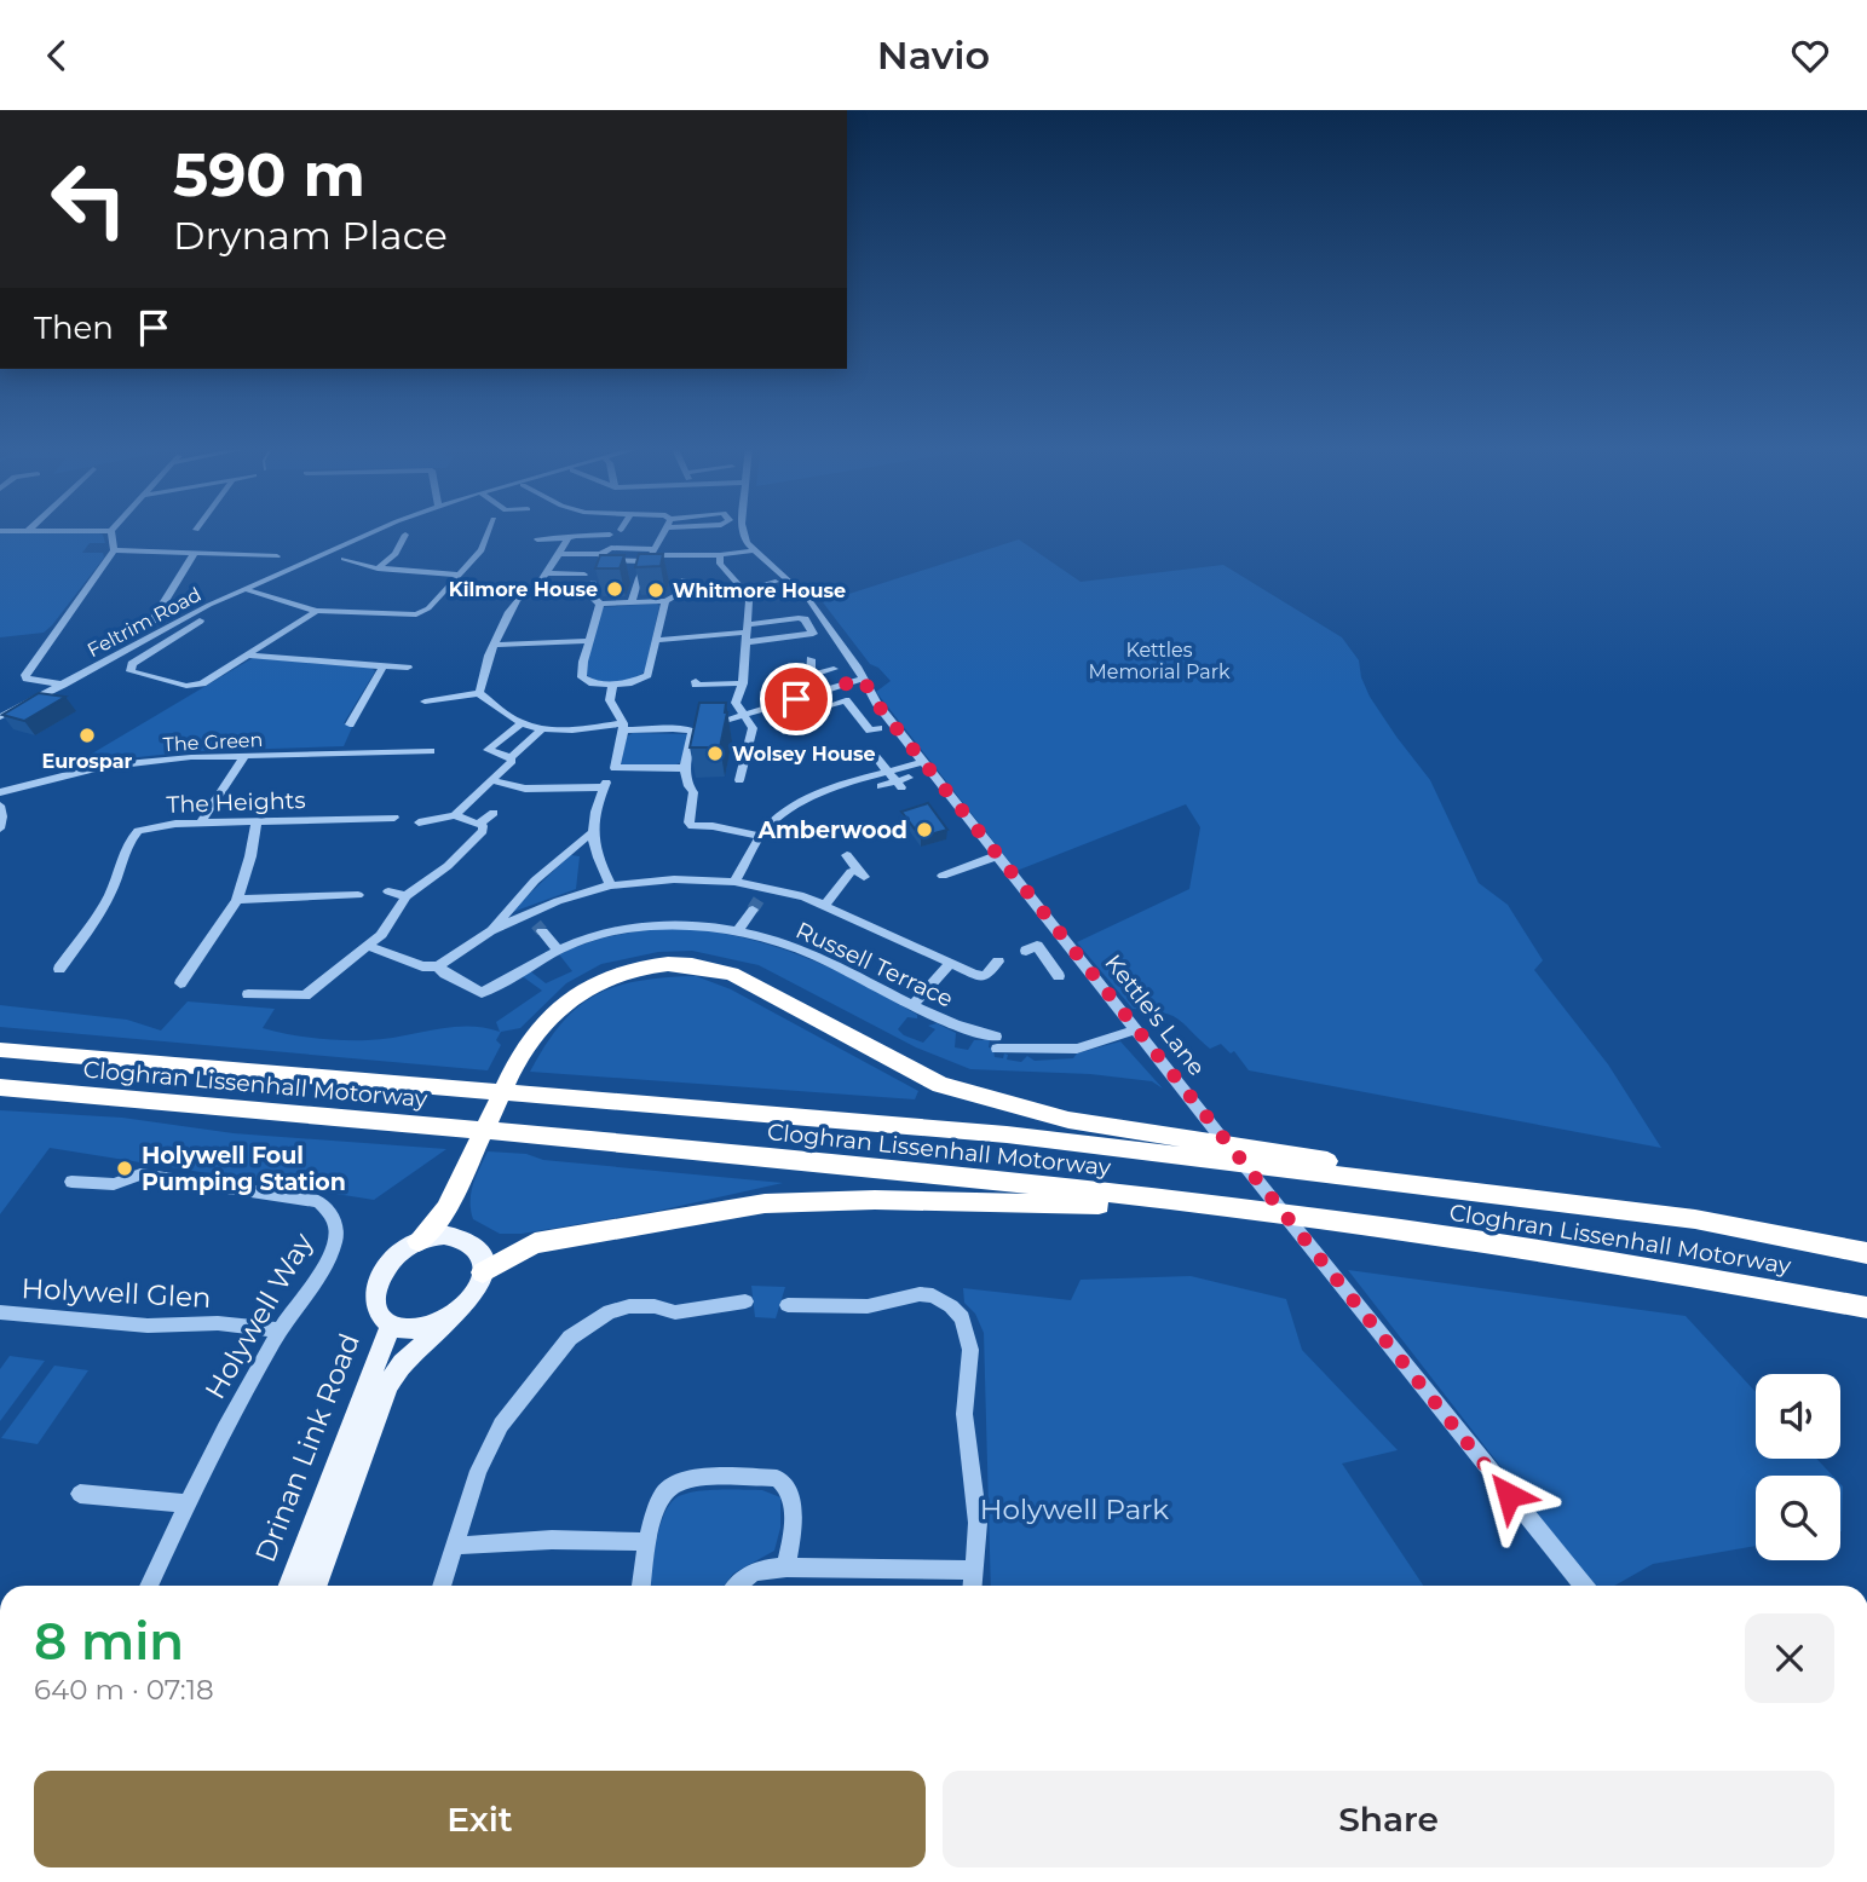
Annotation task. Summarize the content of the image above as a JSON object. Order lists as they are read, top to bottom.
{
  "streets": {
    "highway": ["Cloghran Lissenhall Motorway"],
    "main road": ["Drinan Link Road"],
    "street": [
      "Feltrim Road",
      "The Green",
      "The Heights",
      "Russell Terrace",
      "Kettle's Lane",
      "Holywell Glen",
      "Holywell Way"
    ]
  },
  "crossings": [
    ["Russell Terrace", "Kettle's Lane"],
    ["Holywell Glen", "Holywell Way"]
  ],
  "parks": ["Kettles Memorial Park", "Holywell Park"],
  "places": [
    "Kilmore House",
    "Whitmore House",
    "Eurospar",
    "Wolsey House",
    "Amberwood",
    "Holywell Foul Pumping Station"
  ],
  "page": {
    "header": "Navio",
    "turn": ["590 m", "Drynam Place"],
    "then": "Then",
    "heading": ["8 min", "640 m · 07:18"],
    "buttons": ["Exit", "Share"]
  }
}
